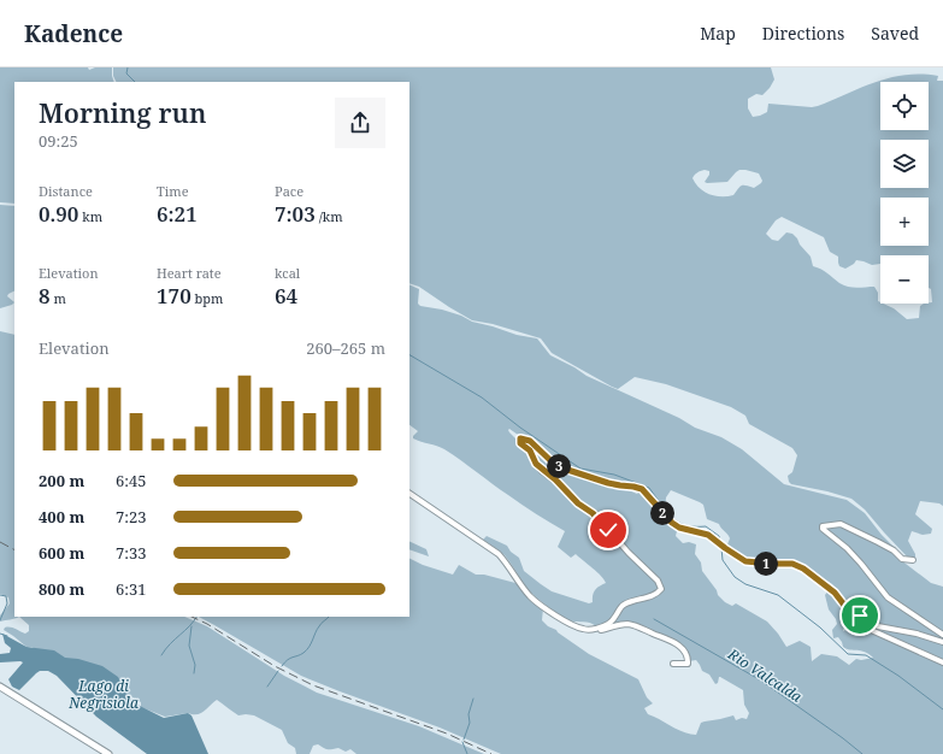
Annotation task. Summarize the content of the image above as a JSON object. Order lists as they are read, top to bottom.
{
  "water": ["Rio Valcalda", "Lago di Negrisiola"],
  "page": {
    "header": "Kadence",
    "nav": ["Map", "Directions", "Saved"],
    "map_buttons": ["+", "−"],
    "heading": ["Morning run", "09:25"],
    "stats": [
      ["Distance", "0.90 km"],
      ["Time", "6:21"],
      ["Pace", "7:03 /km"],
      ["Elevation", "8 m"],
      ["Heart rate", "170 bpm"],
      ["kcal", "64"]
    ],
    "chart": ["Elevation", "260–265 m"],
    "pins": ["3", "2", "1"],
    "list": [
      {
        "name": "200 m",
        "note": "6:45"
      },
      {
        "name": "400 m",
        "note": "7:23"
      },
      {
        "name": "600 m",
        "note": "7:33"
      },
      {
        "name": "800 m",
        "note": "6:31"
      }
    ]
  }
}
